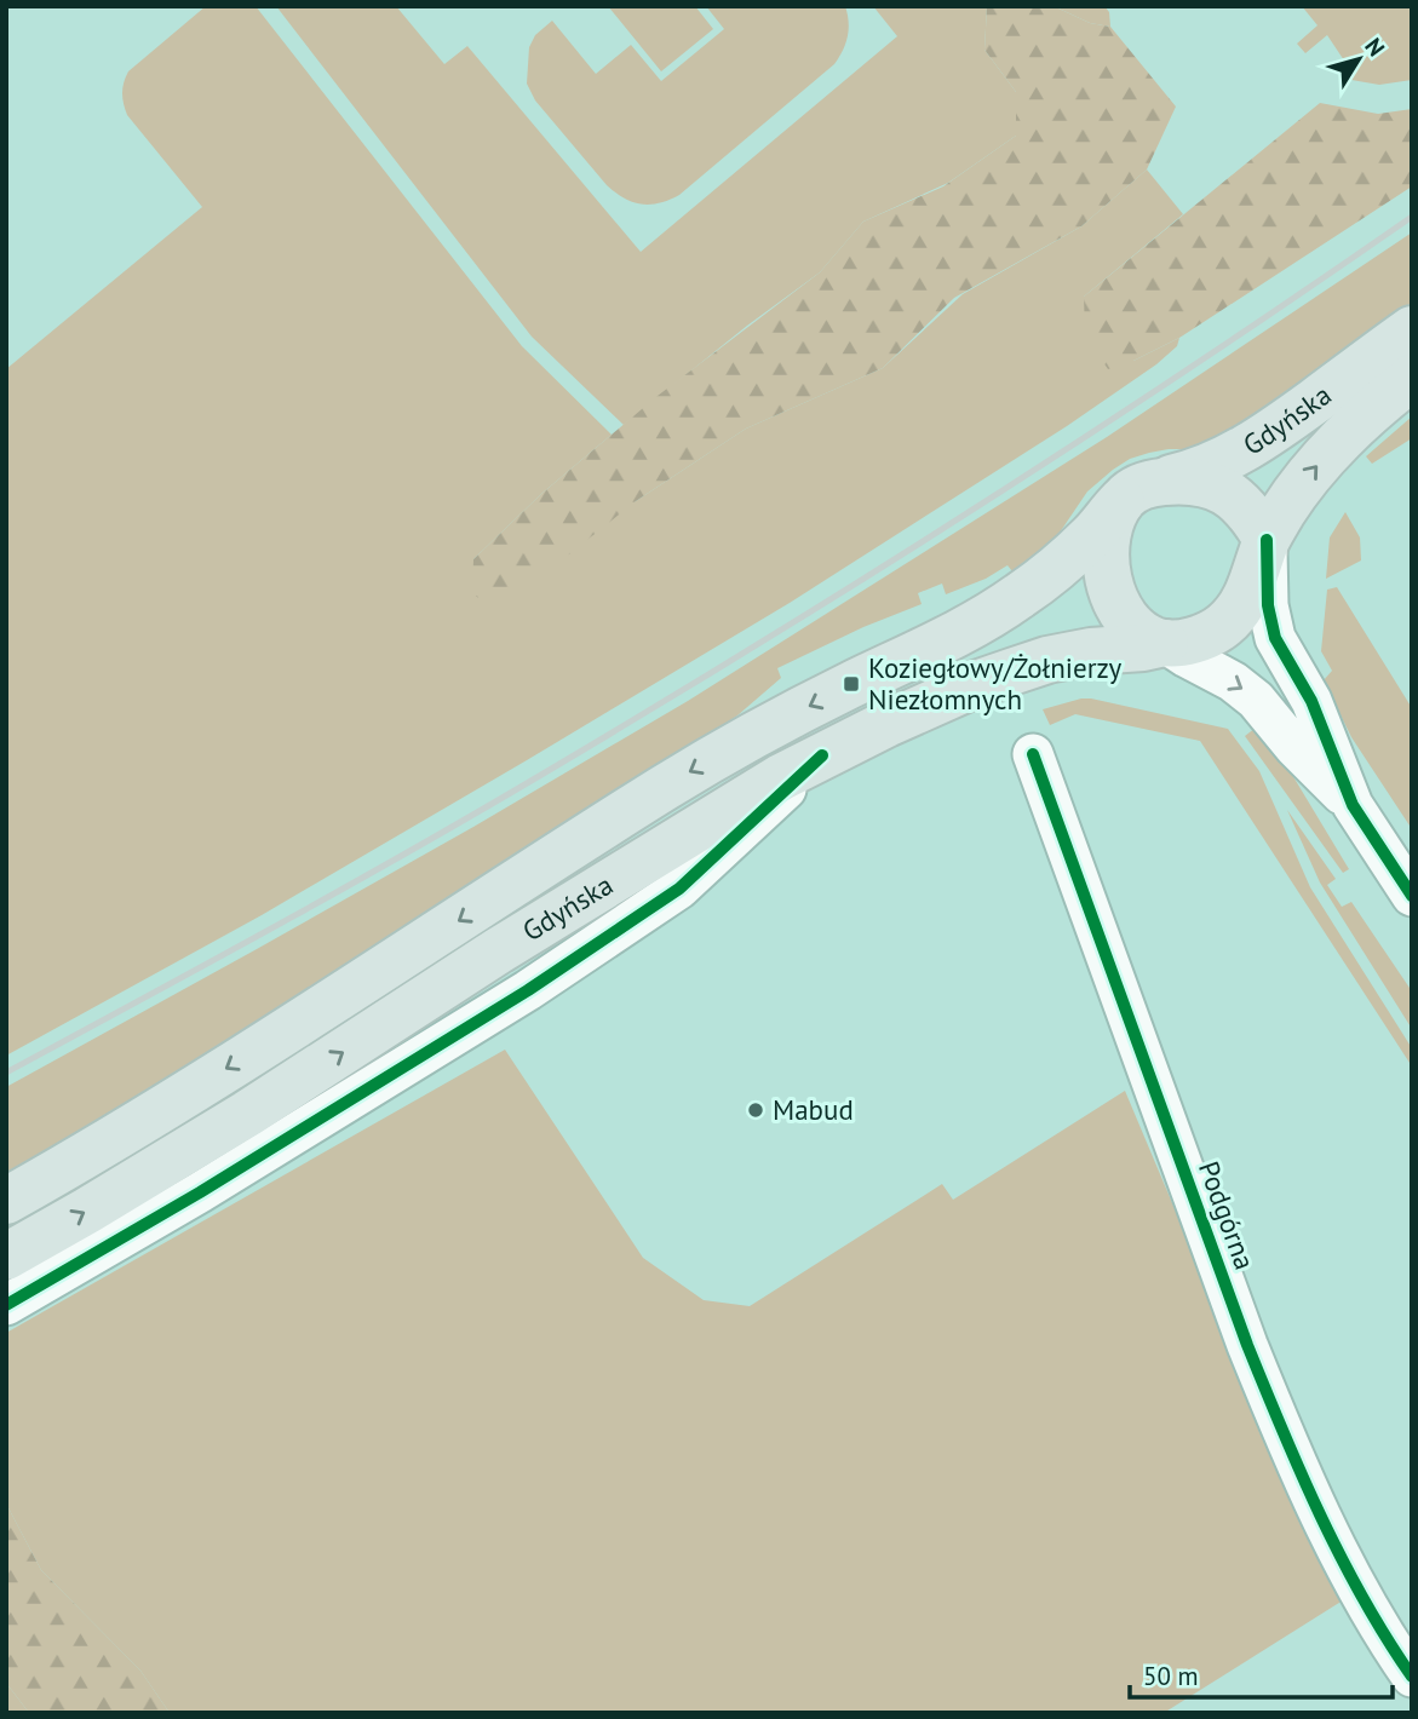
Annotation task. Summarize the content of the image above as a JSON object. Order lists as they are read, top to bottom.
{
  "streets": {
    "main road": ["Gdyńska"],
    "street": ["Podgórna"]
  },
  "places": {
    "transit": ["Koziegłowy/Żołnierzy Niezłomnych"],
    "other": ["Mabud"]
  },
  "scale_bar": "50 m",
  "north": "top right"
}
